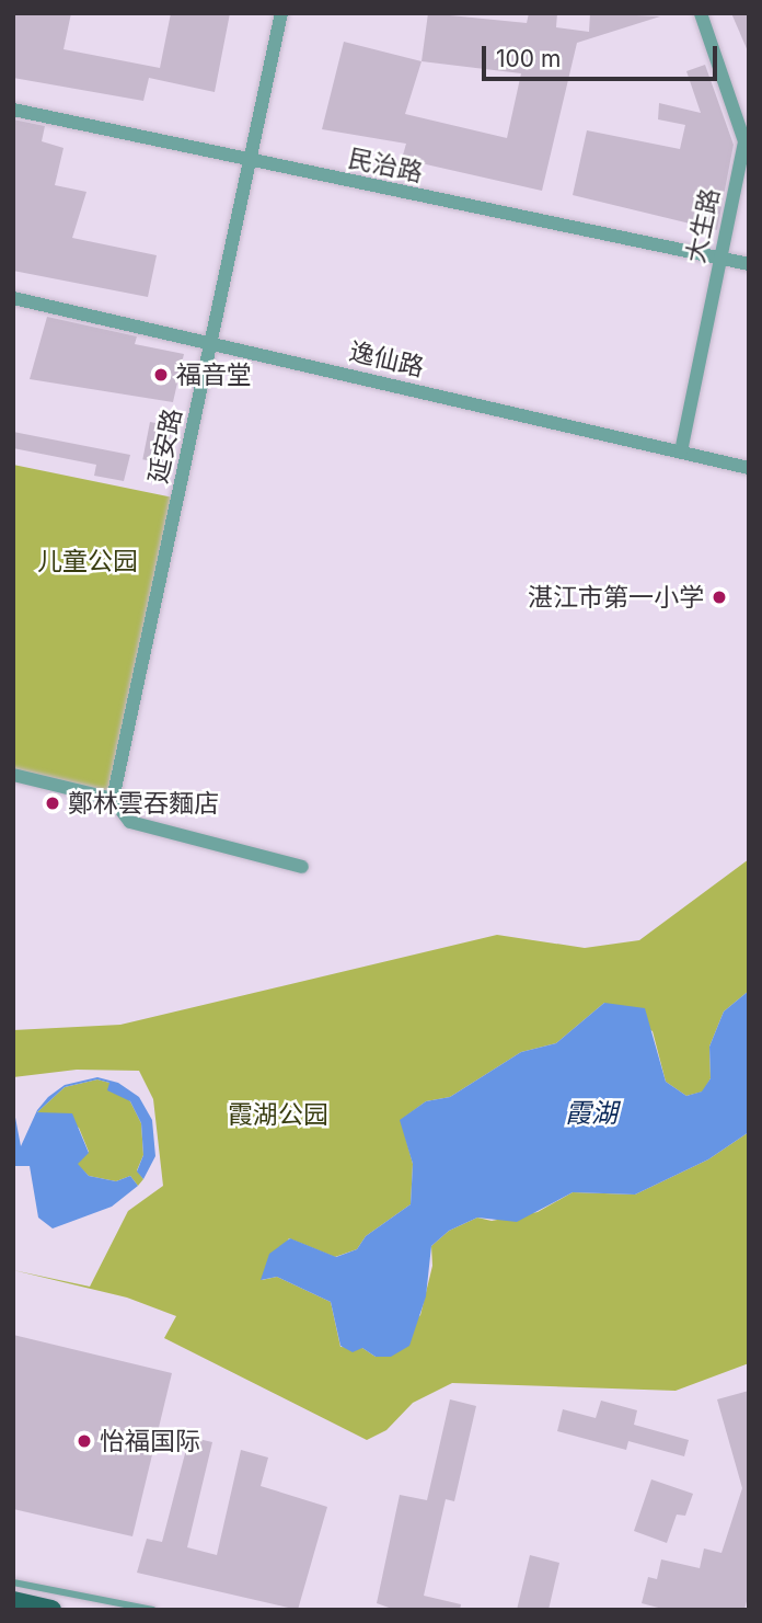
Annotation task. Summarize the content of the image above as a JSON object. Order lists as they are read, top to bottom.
{
  "streets": {
    "street": [
      "民治路",
      "大生路",
      "逸仙路",
      "延安路"
    ]
  },
  "crossings": [
    ["民治路", "大生路"],
    ["民治路", "延安路"],
    ["大生路", "逸仙路"],
    ["逸仙路", "延安路"]
  ],
  "water": ["霞湖"],
  "parks": ["儿童公园", "霞湖公园"],
  "places": [
    "福音堂",
    "湛江市第一小学",
    "鄭林雲吞麵店",
    "怡福国际"
  ],
  "scale_bar": "100 m"
}
